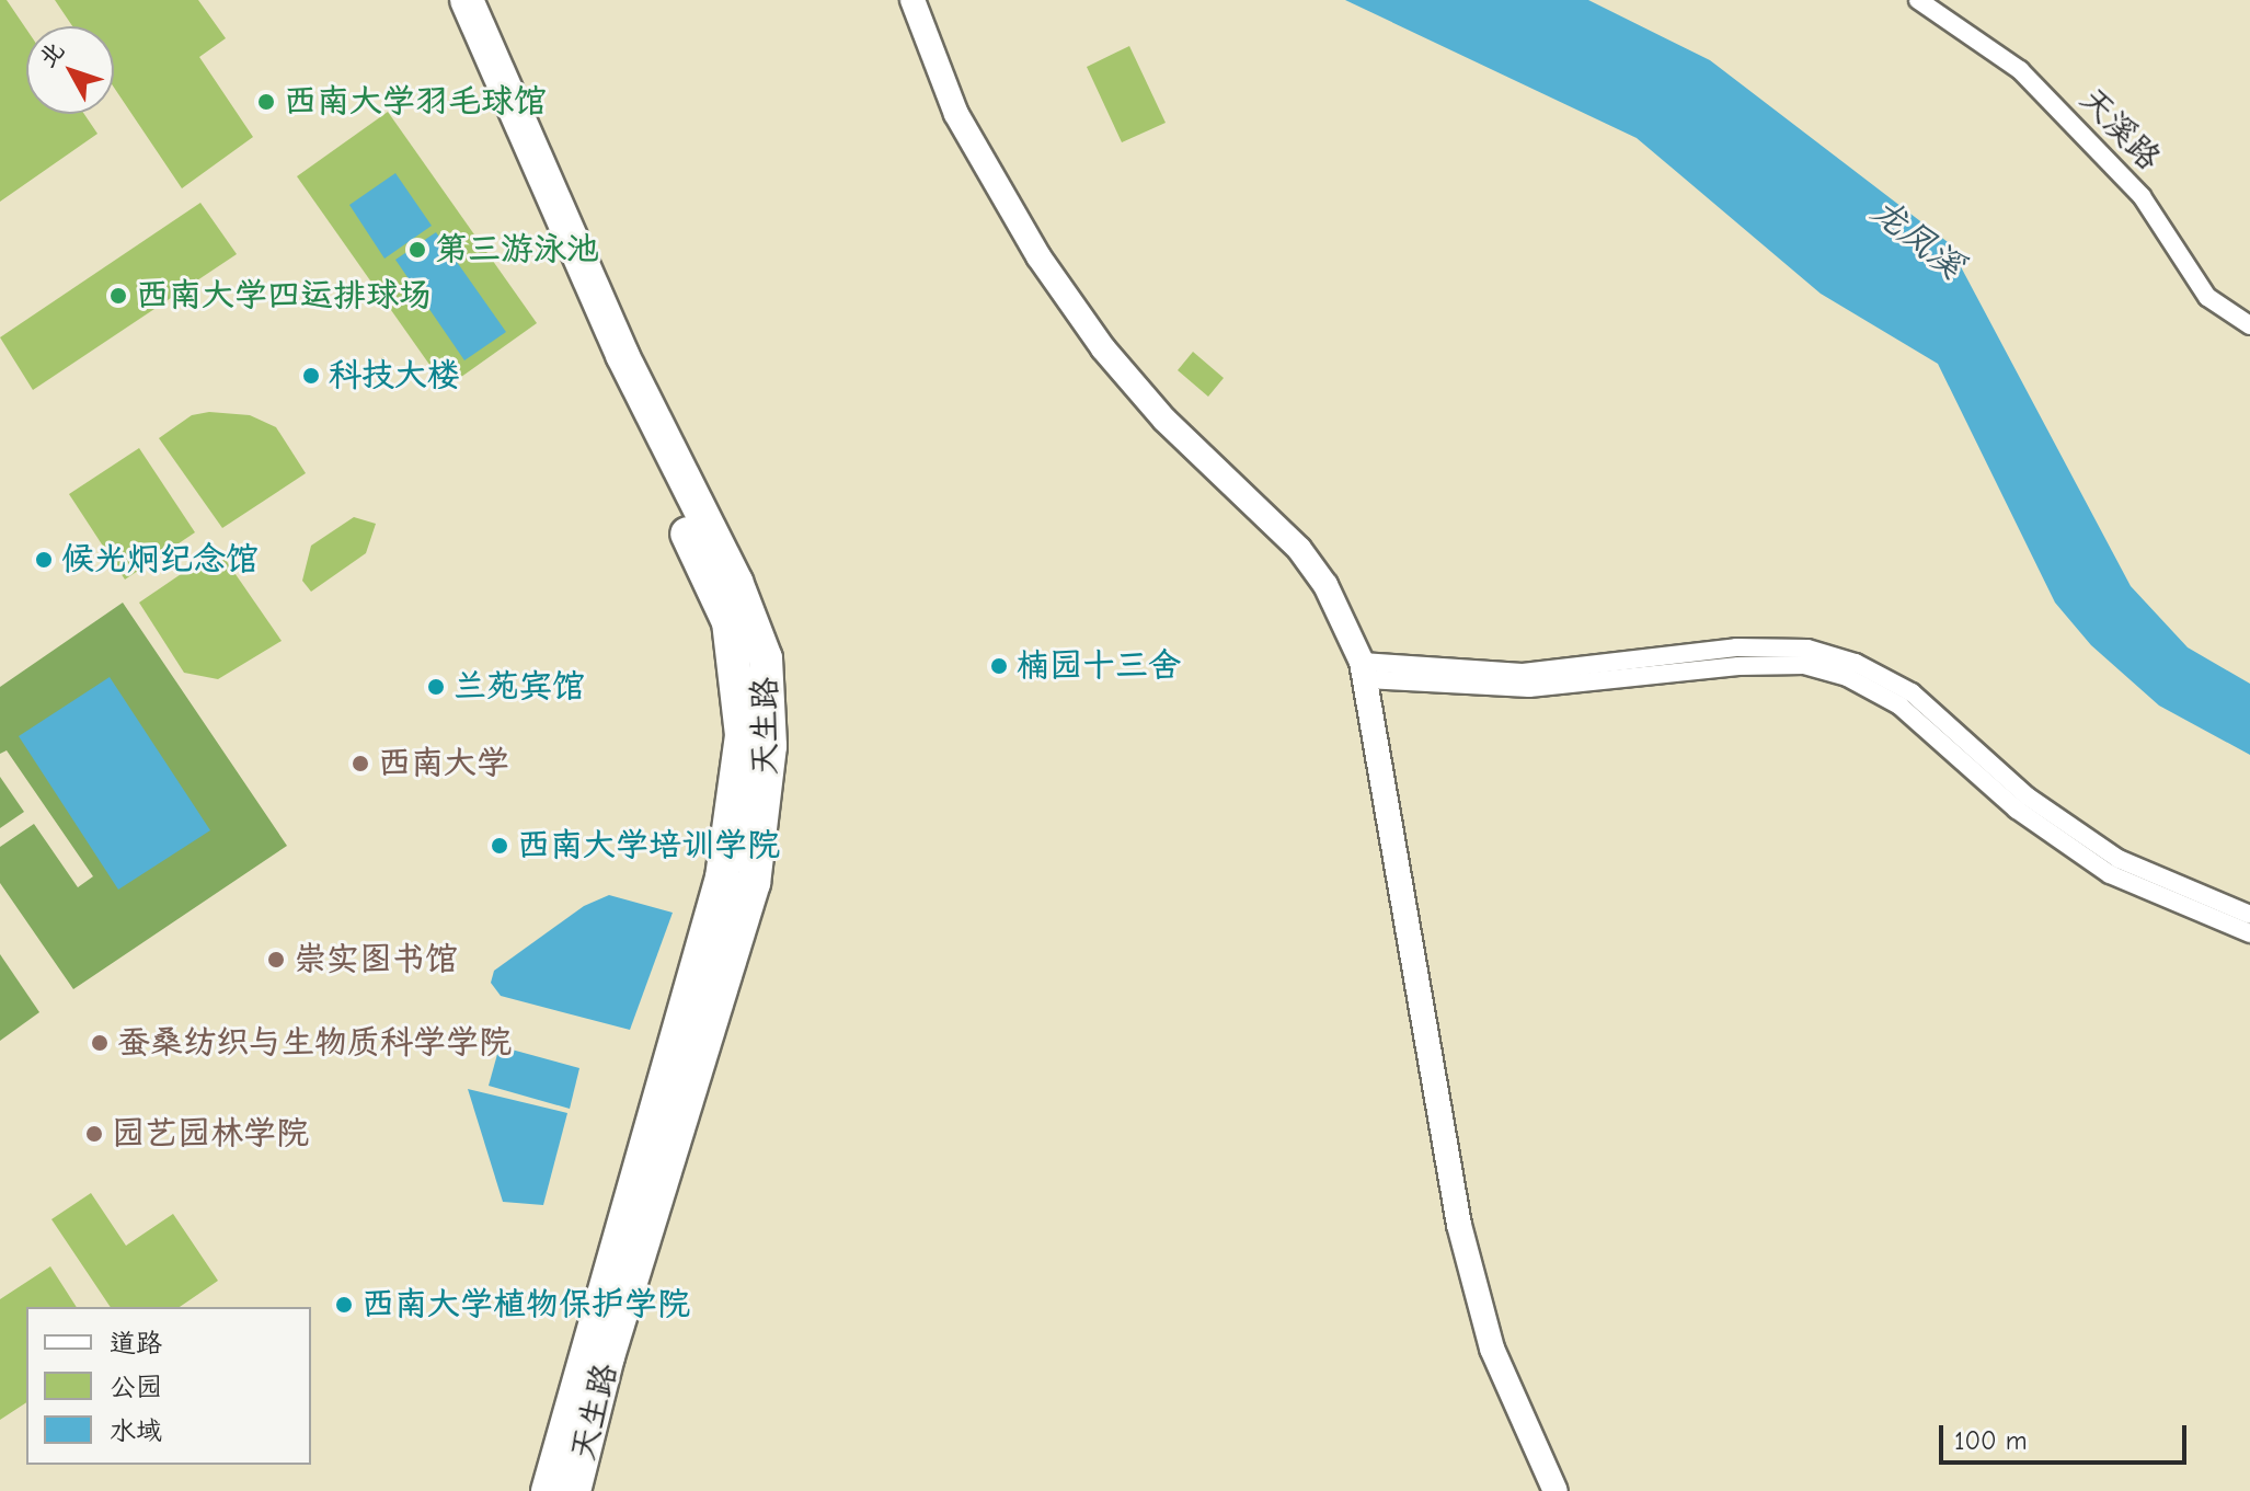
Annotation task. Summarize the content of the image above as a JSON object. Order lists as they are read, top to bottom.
{
  "streets": {
    "highway": ["天生路"],
    "street": ["天溪路"]
  },
  "water": ["龙凤溪"],
  "places": [
    "西南大学羽毛球馆",
    "第三游泳池",
    "西南大学四运排球场",
    "科技大楼",
    "候光炯纪念馆",
    "楠园十三舍",
    "兰苑宾馆",
    "西南大学",
    "西南大学培训学院",
    "崇实图书馆",
    "蚕桑纺织与生物质科学学院",
    "园艺园林学院",
    "西南大学植物保护学院"
  ],
  "legend": ["道路", "公园", "水域"],
  "scale_bar": "100 m",
  "north": "top left"
}
